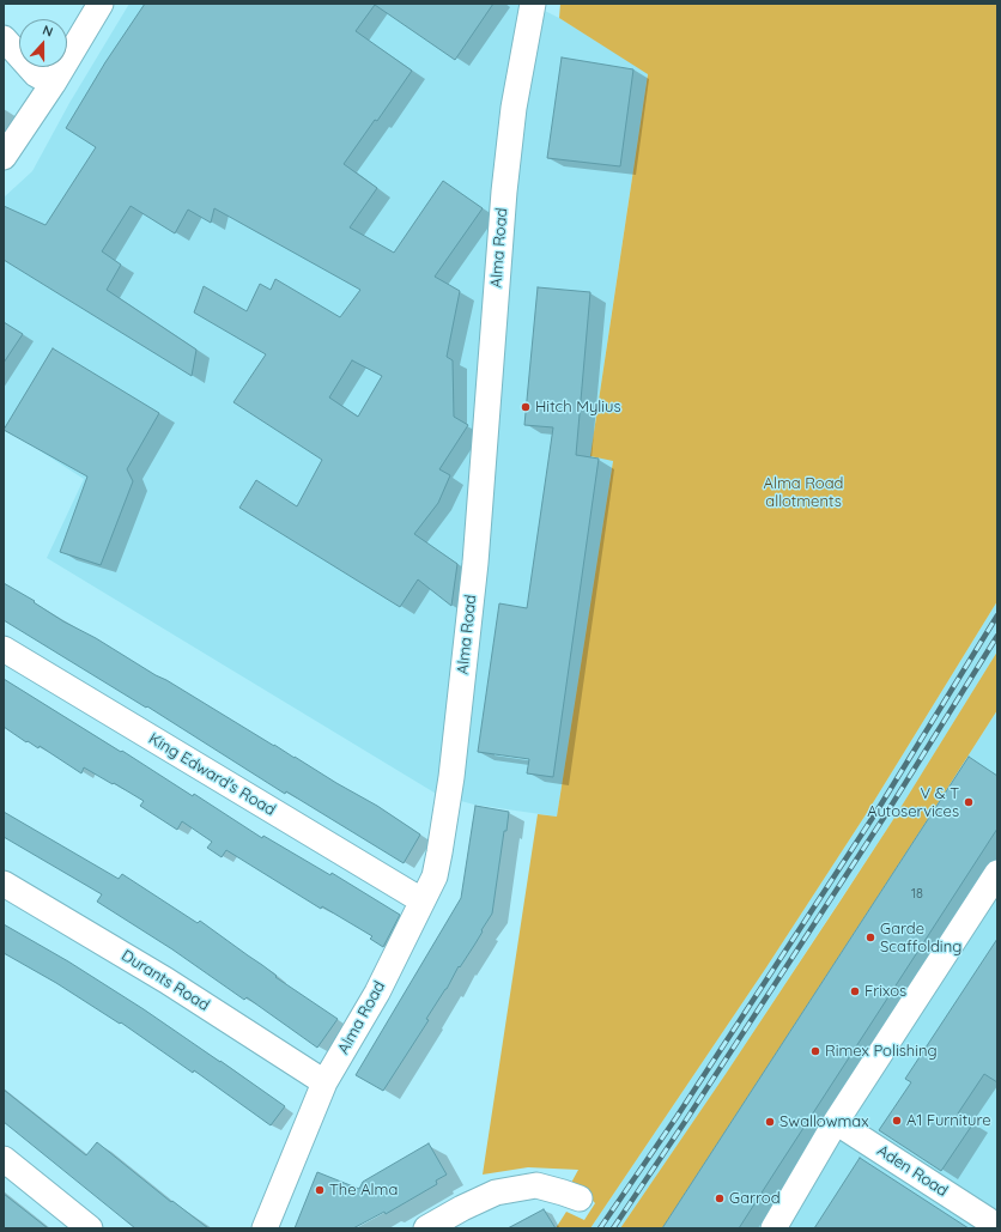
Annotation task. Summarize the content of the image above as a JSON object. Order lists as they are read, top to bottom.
{
  "streets": {
    "street": [
      "Alma Road",
      "King Edward's Road",
      "Durants Road",
      "Aden Road"
    ]
  },
  "crossings": [
    ["Alma Road", "King Edward's Road"],
    ["Alma Road", "Durants Road"]
  ],
  "parks": ["Alma Road allotments"],
  "places": [
    "Hitch Mylius",
    "V & T Autoservices",
    "Garde Scaffolding",
    "Frixos",
    "Rimex Polishing",
    "A1 Furniture",
    "Swallowmax",
    "The Alma",
    "Garrod"
  ],
  "house_numbers": ["18"],
  "north": "top"
}
